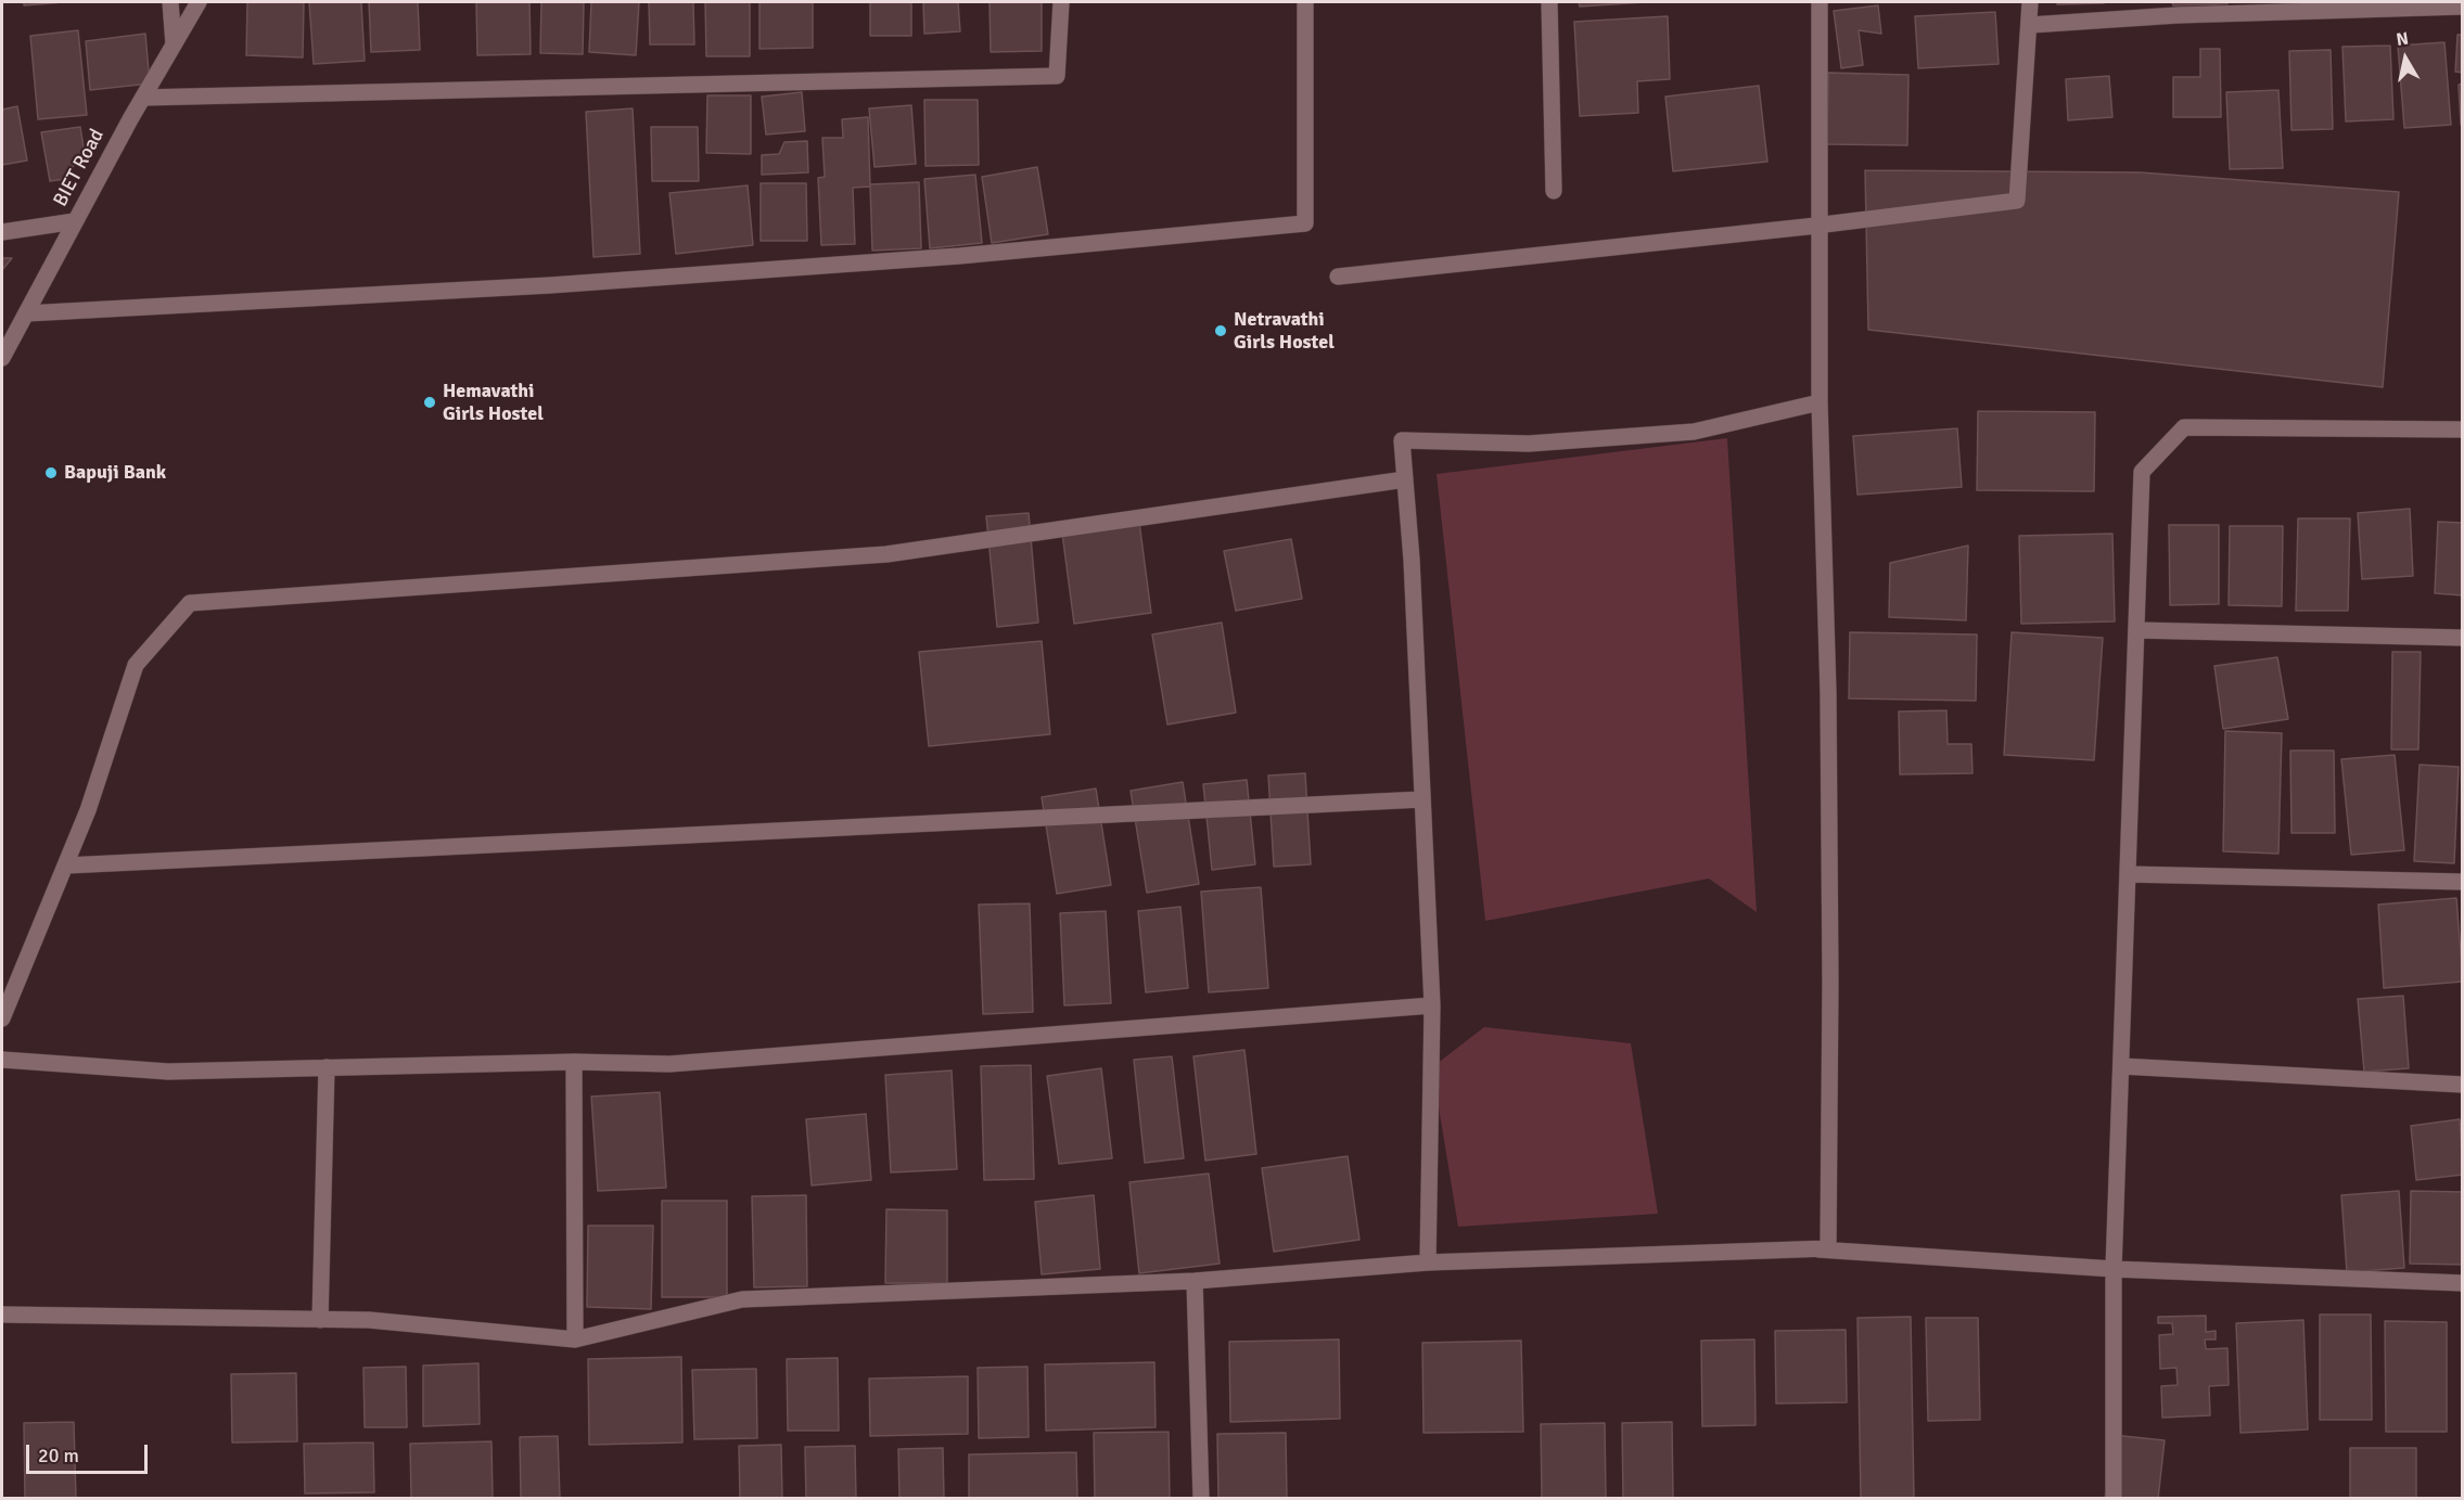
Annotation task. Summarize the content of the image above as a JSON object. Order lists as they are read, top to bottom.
{
  "streets": {
    "street": ["BIET Road"]
  },
  "places": ["Netravathi Girls Hostel", "Hemavathi Girls Hostel", "Bapuji Bank"],
  "scale_bar": "20 m",
  "north": "top"
}
